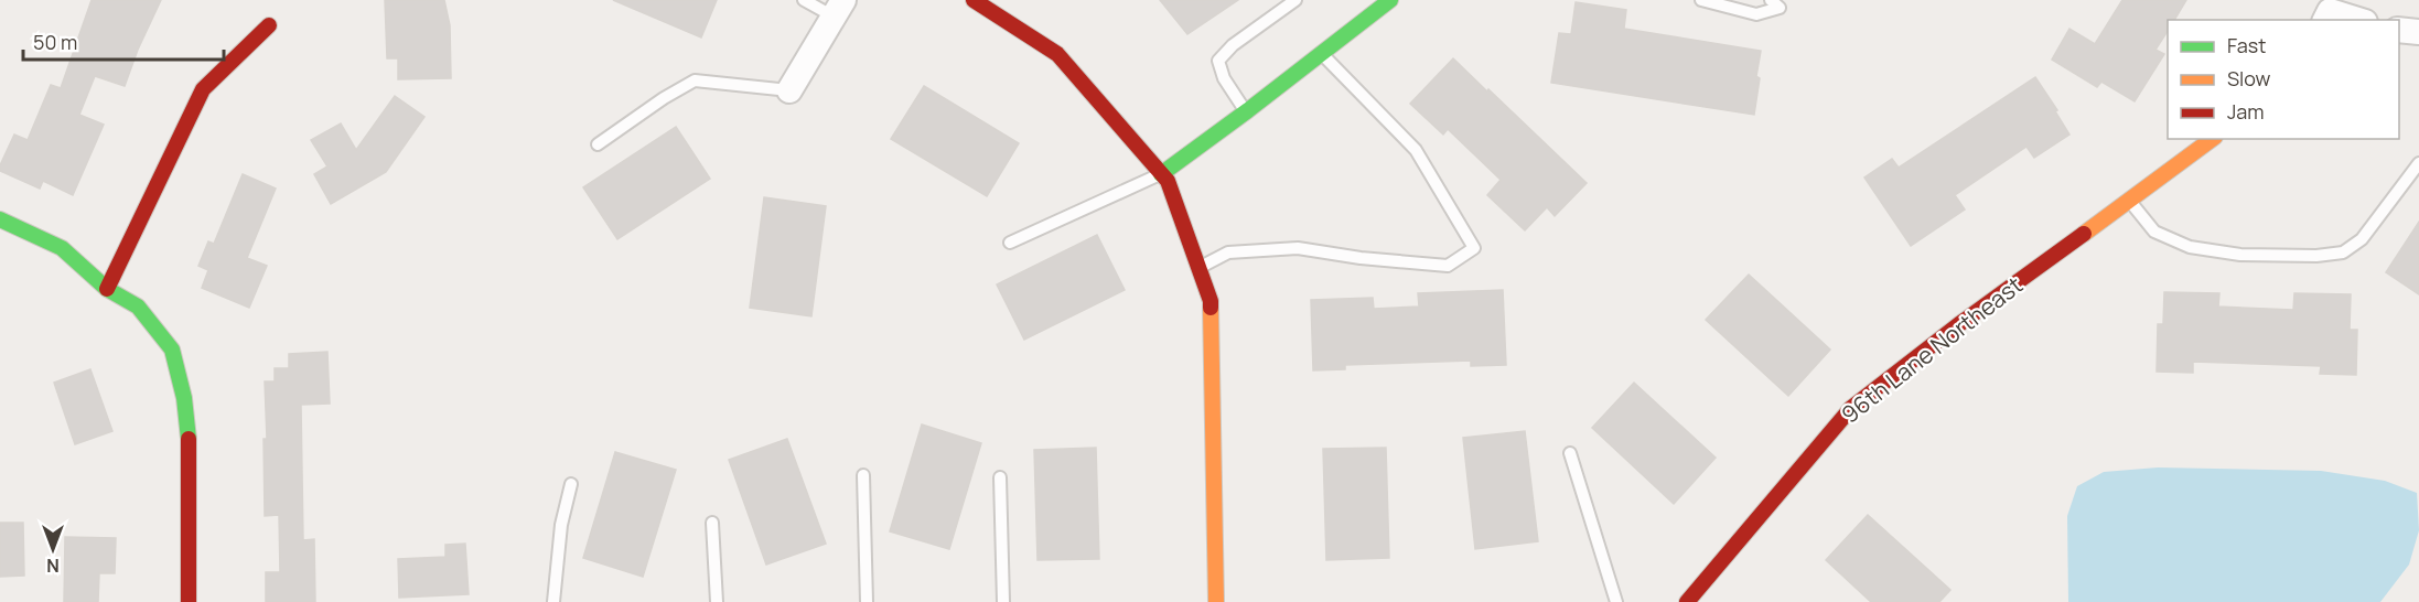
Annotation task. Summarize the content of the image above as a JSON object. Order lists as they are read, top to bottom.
{
  "streets": {
    "street": ["96th Lane Northeast"]
  },
  "legend": ["Fast", "Slow", "Jam"],
  "scale_bar": "50 m",
  "north": "bottom"
}
